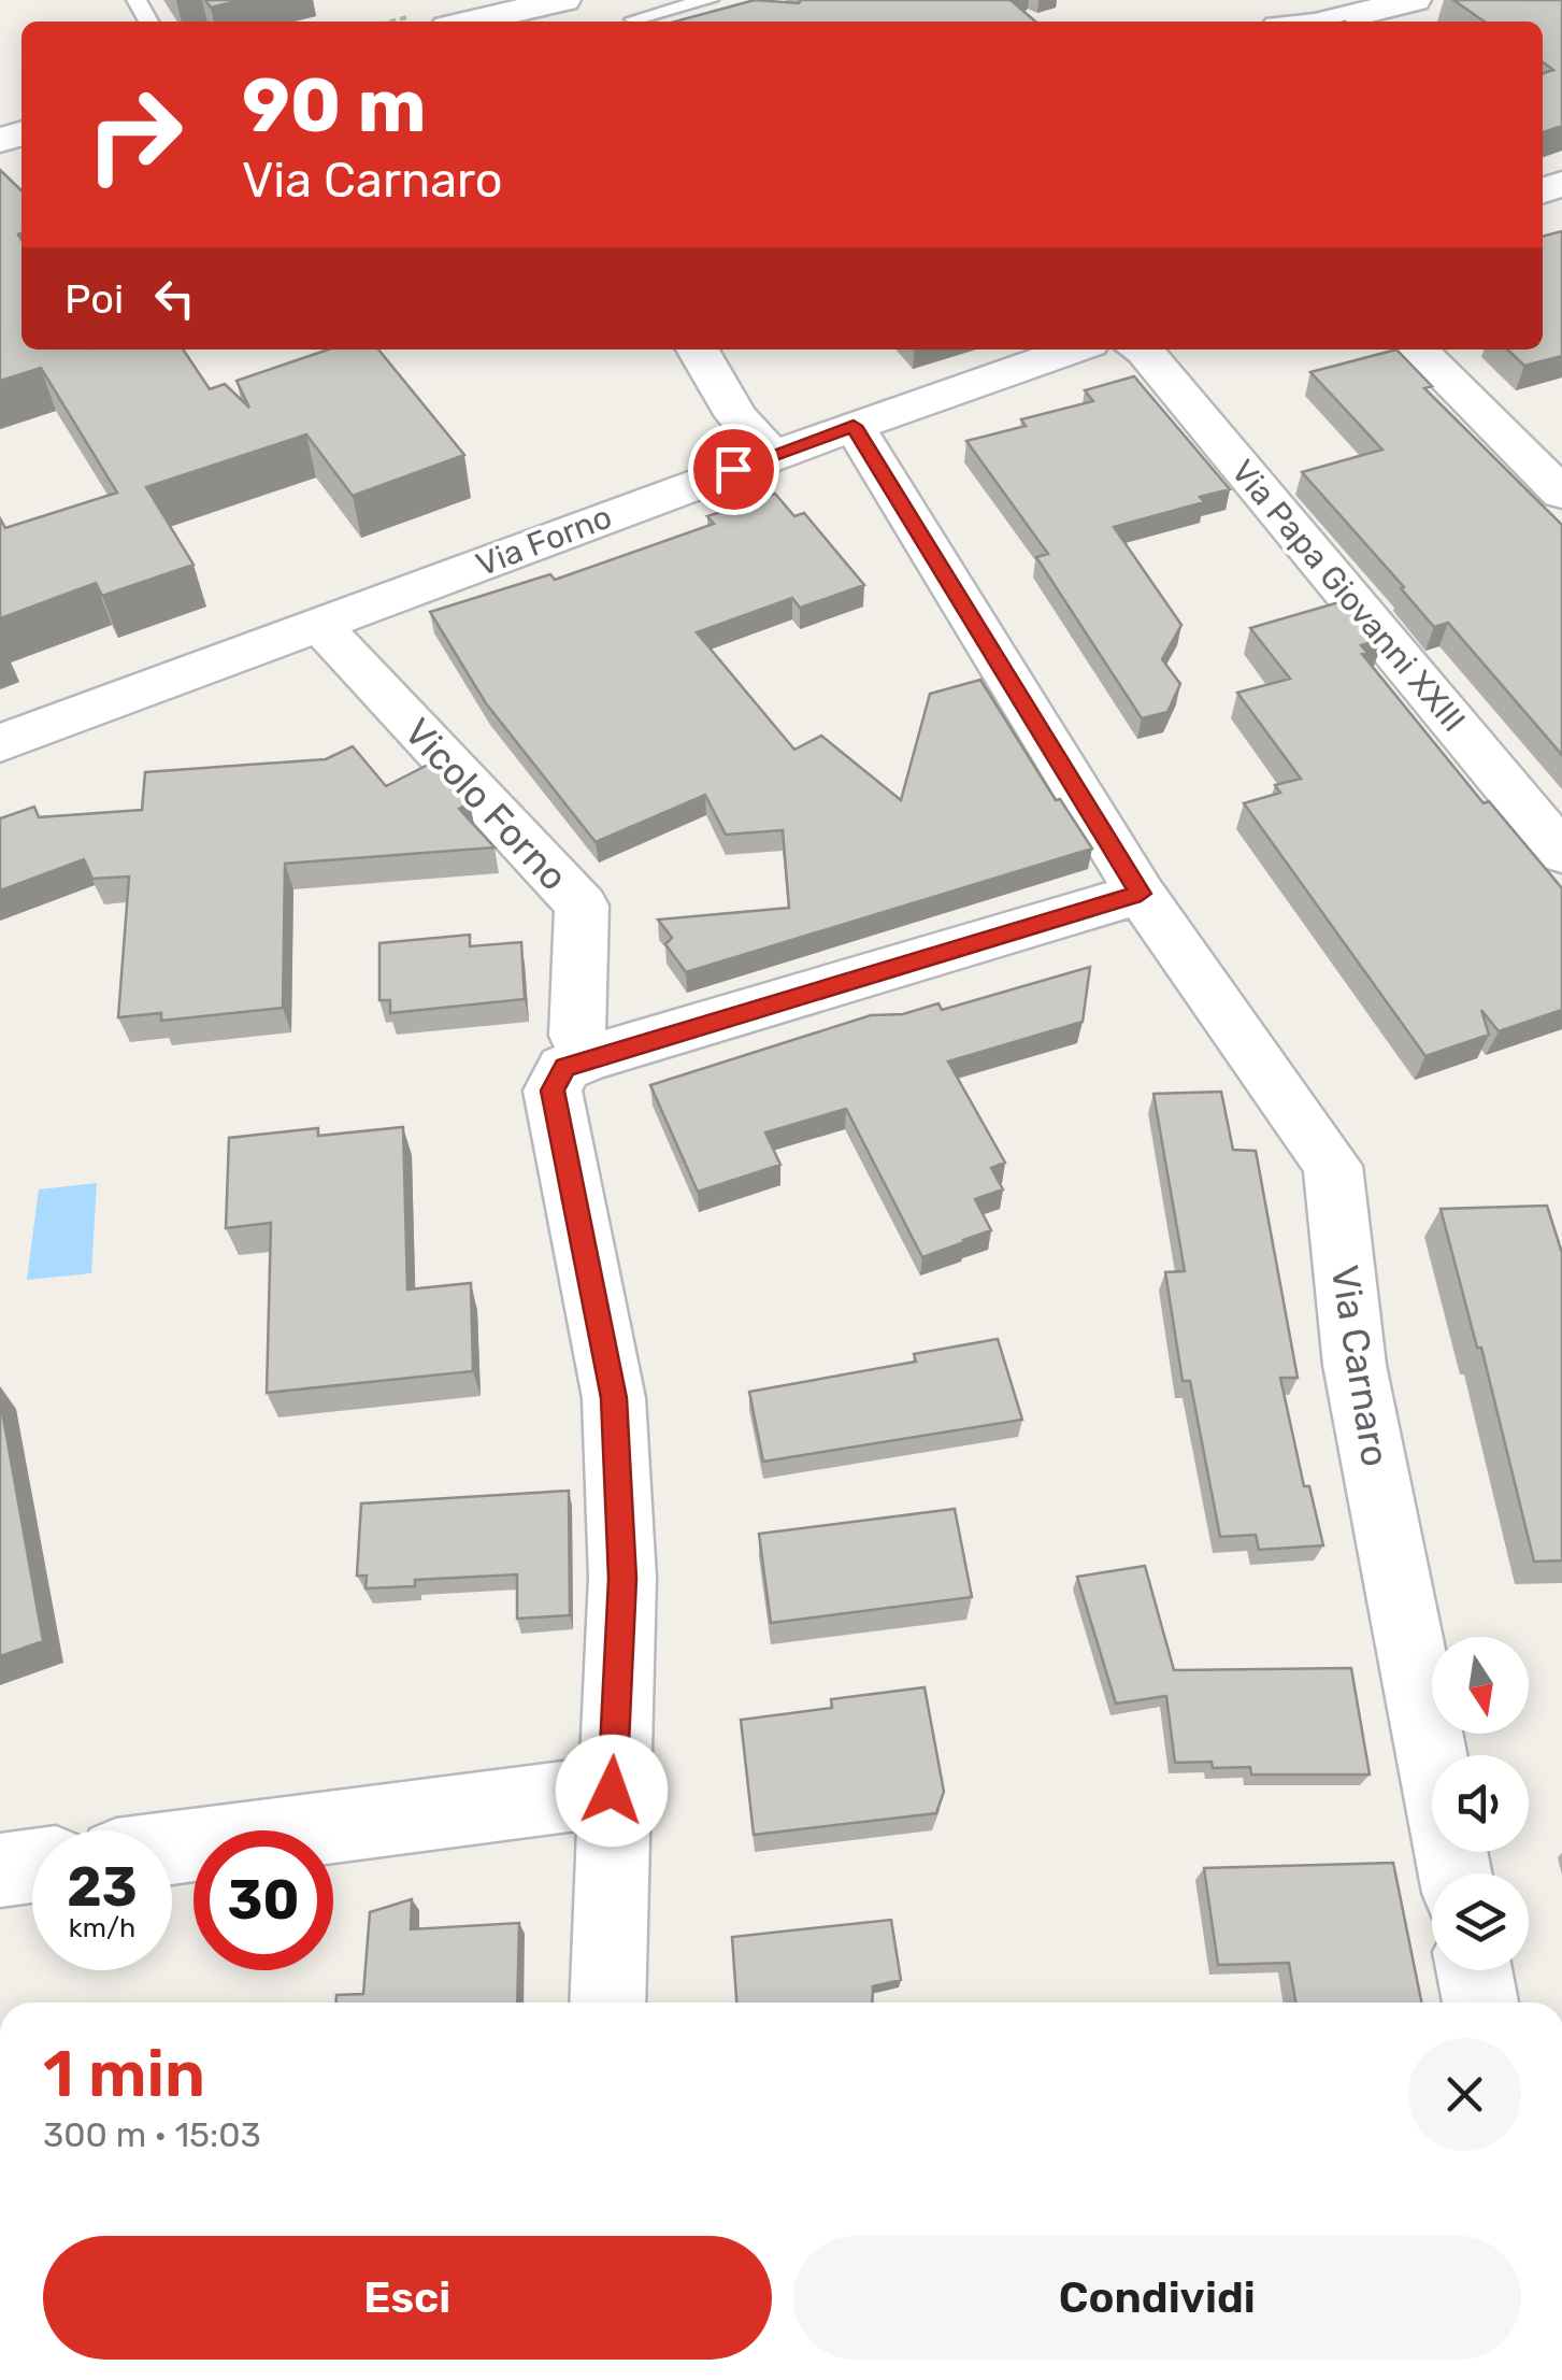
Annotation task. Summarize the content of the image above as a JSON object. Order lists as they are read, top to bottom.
{
  "streets": {
    "street": [
      "Via Forno",
      "Via Papa Giovanni XXIII",
      "Vicolo Forno",
      "Via Carnaro"
    ]
  },
  "crossings": [
    ["Via Forno", "Vicolo Forno"],
    ["Via Forno", "Via Carnaro"]
  ],
  "north": "bottom",
  "page": {
    "turn": ["90 m", "Via Carnaro"],
    "then": "Poi",
    "speed": "23 km/h",
    "limit": "30",
    "heading": ["1 min", "300 m · 15:03"],
    "buttons": ["Esci", "Condividi"]
  }
}
